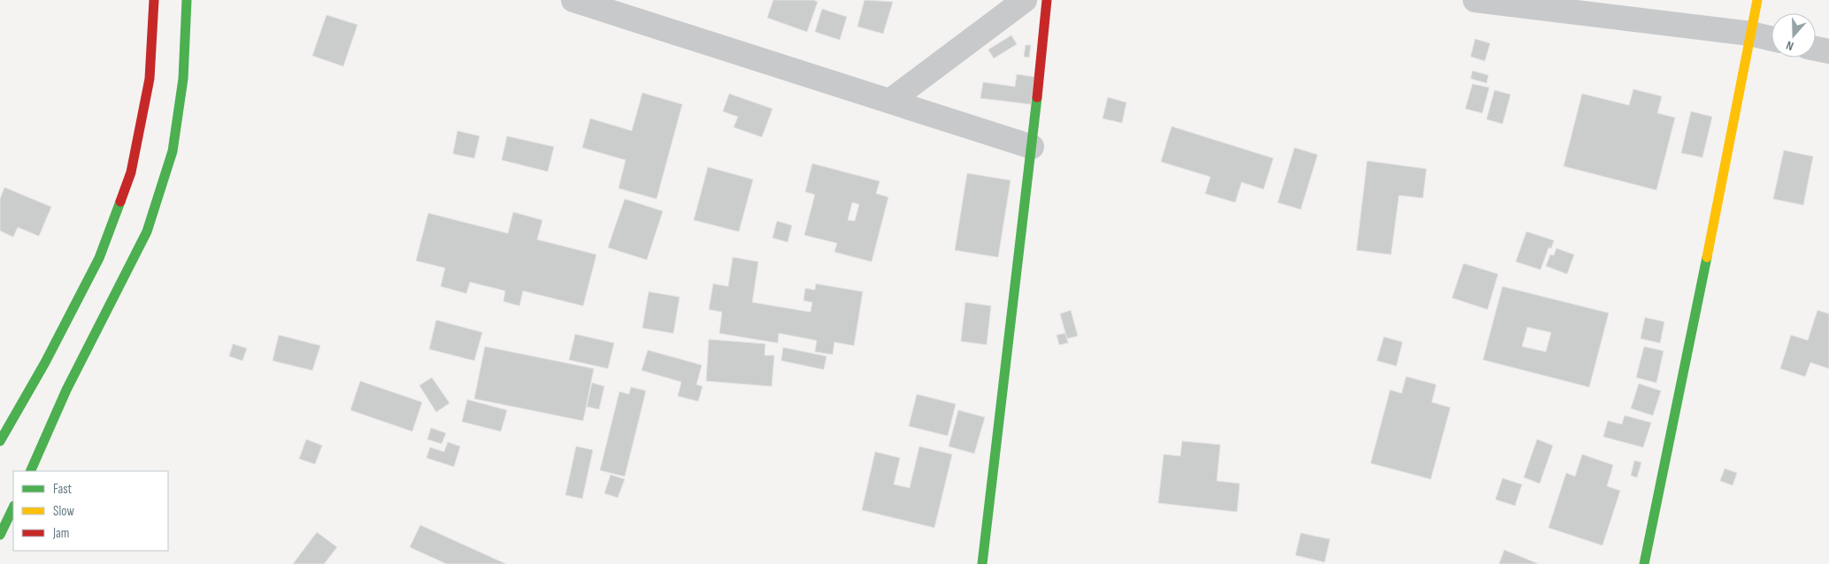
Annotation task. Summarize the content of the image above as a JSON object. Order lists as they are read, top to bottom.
{
  "legend": ["Fast", "Slow", "Jam"],
  "north": "bottom"
}
